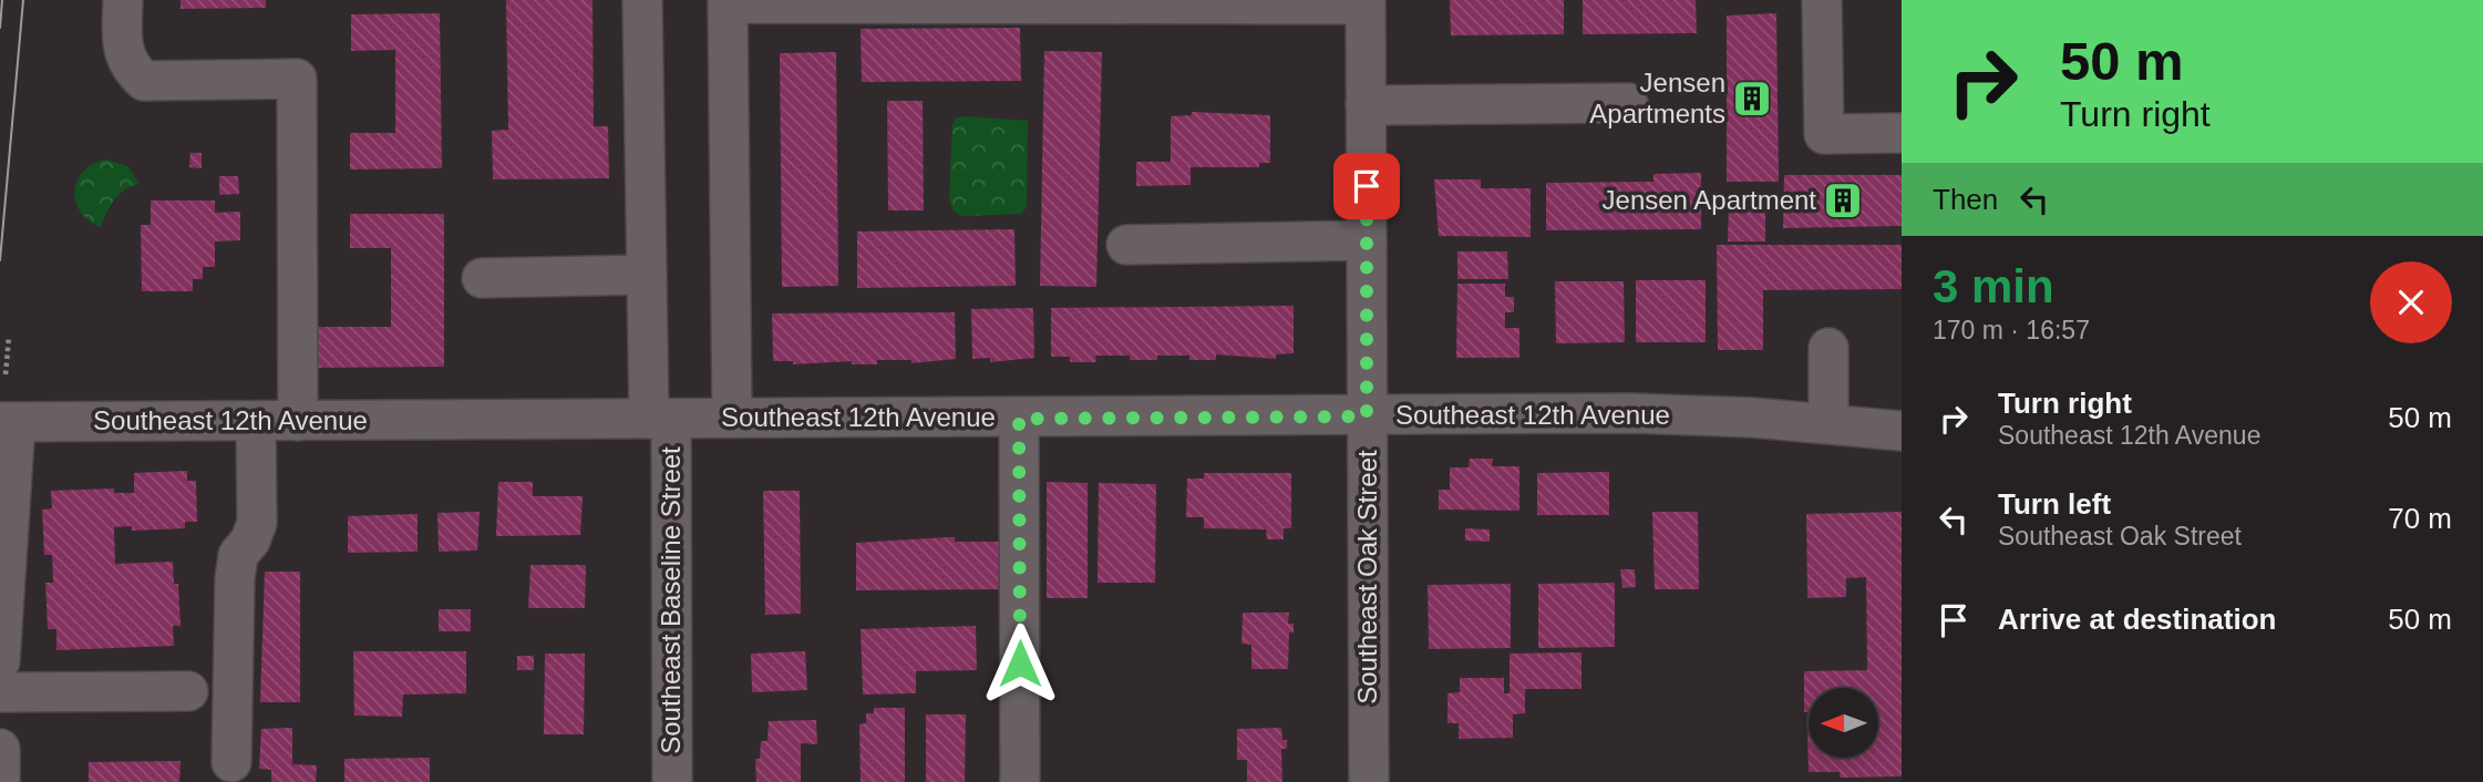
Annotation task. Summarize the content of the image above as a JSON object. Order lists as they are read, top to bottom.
{
  "streets": {
    "street": ["Southeast 12th Avenue", "Southeast Oak Street", "Southeast Baseline Street"]
  },
  "crossings": [
    ["Southeast 12th Avenue", "Southeast Oak Street"],
    ["Southeast 12th Avenue", "Southeast Baseline Street"]
  ],
  "places": {
    "building": ["Jensen Apartments", "Jensen Apartment"]
  },
  "north": "left",
  "page": {
    "turn": ["50 m", "Turn right"],
    "then": "Then",
    "heading": ["3 min", "170 m · 16:57"],
    "list": [
      {
        "name": "Turn right",
        "note": "Southeast 12th Avenue",
        "value": "50 m"
      },
      {
        "name": "Turn left",
        "note": "Southeast Oak Street",
        "value": "70 m"
      },
      {
        "name": "Arrive at destination",
        "value": "50 m"
      }
    ]
  }
}
